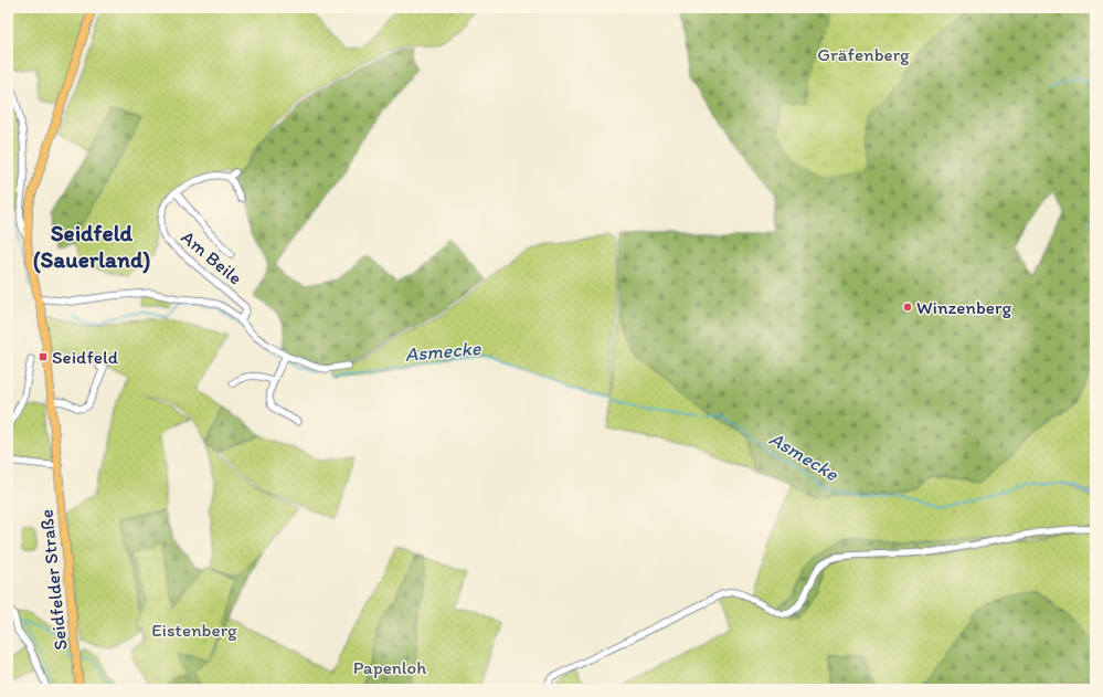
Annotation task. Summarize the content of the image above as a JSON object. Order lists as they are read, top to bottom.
{
  "streets": {
    "main road": ["Seidfelder Straße"],
    "street": ["Am Beile"]
  },
  "districts": ["Seidfeld (Sauerland)"],
  "water": ["Asmecke"],
  "parks": ["Gräfenberg", "Eistenberg", "Papenloh"],
  "places": {
    "other": ["Winzenberg"],
    "transit": ["Seidfeld"]
  }
}
